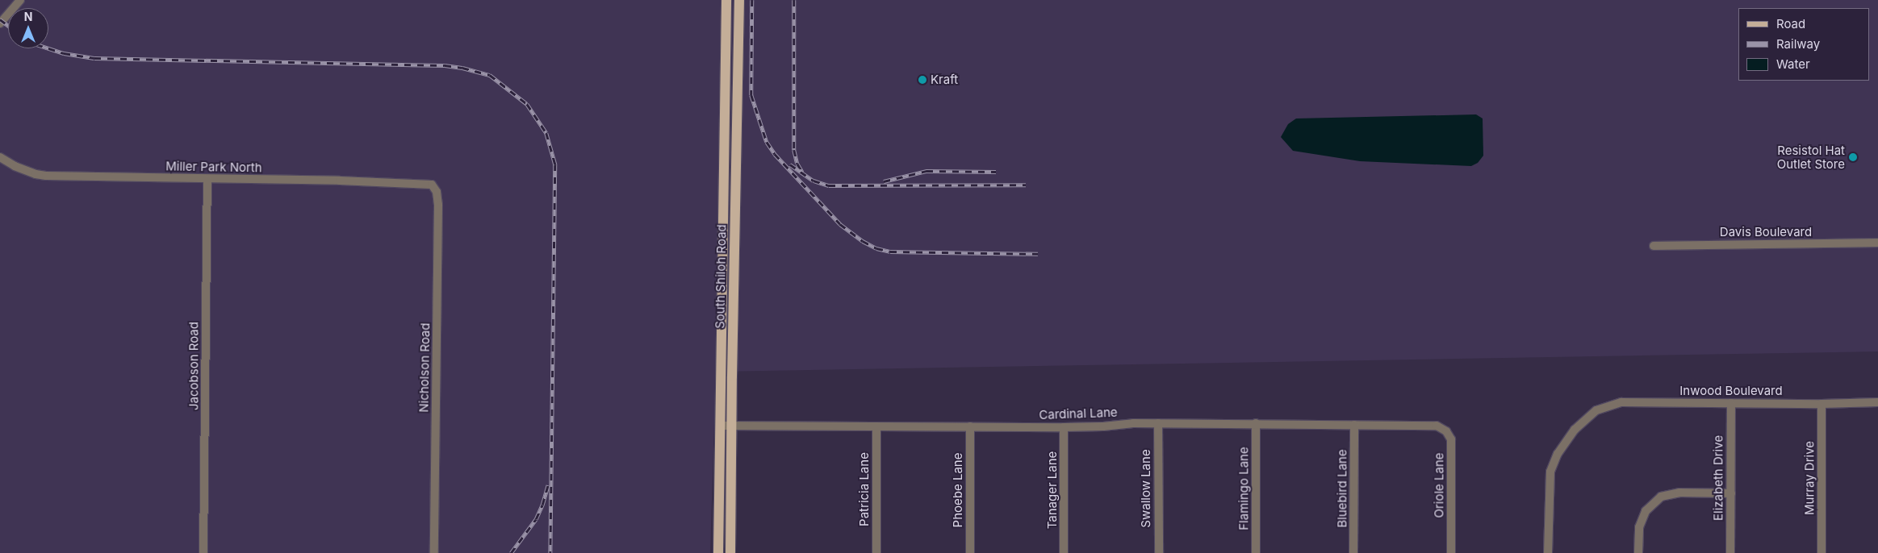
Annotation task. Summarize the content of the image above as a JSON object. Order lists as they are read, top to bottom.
{
  "streets": {
    "main road": ["South Shiloh Road"],
    "street": [
      "Miller Park North",
      "Davis Boulevard",
      "Jacobson Road",
      "Nicholson Road",
      "Inwood Boulevard",
      "Cardinal Lane",
      "Elizabeth Drive",
      "Murray Drive",
      "Oriole Lane",
      "Swallow Lane",
      "Flamingo Lane",
      "Bluebird Lane",
      "Patricia Lane",
      "Phoebe Lane",
      "Tanager Lane"
    ]
  },
  "crossings": [
    ["Miller Park North", "Jacobson Road"],
    ["Miller Park North", "Nicholson Road"],
    ["South Shiloh Road", "Cardinal Lane"],
    ["Inwood Boulevard", "Elizabeth Drive"],
    ["Inwood Boulevard", "Murray Drive"],
    ["Cardinal Lane", "Oriole Lane"],
    ["Cardinal Lane", "Swallow Lane"],
    ["Cardinal Lane", "Flamingo Lane"],
    ["Cardinal Lane", "Bluebird Lane"],
    ["Cardinal Lane", "Patricia Lane"],
    ["Cardinal Lane", "Phoebe Lane"],
    ["Cardinal Lane", "Tanager Lane"]
  ],
  "places": ["Kraft", "Resistol Hat Outlet Store"],
  "legend": ["Road", "Railway", "Water"],
  "north": "top"
}
